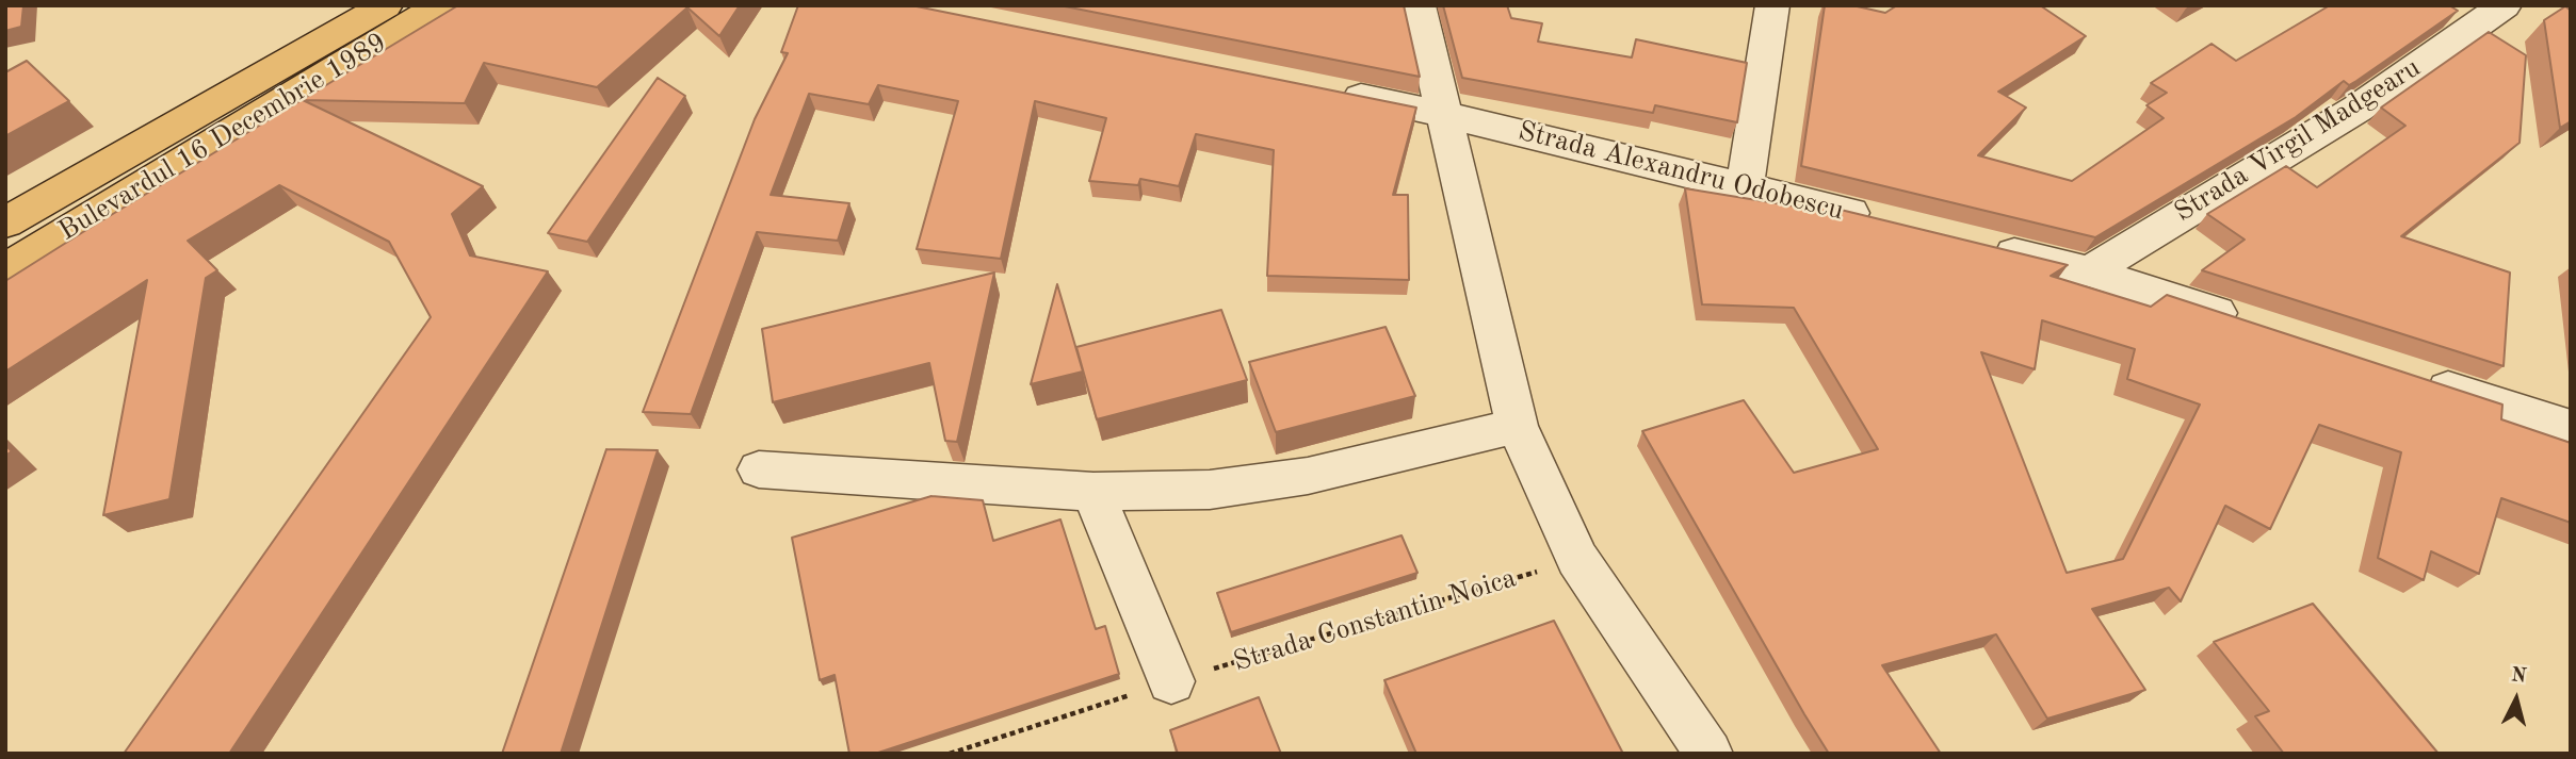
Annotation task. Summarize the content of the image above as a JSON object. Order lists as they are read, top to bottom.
{
  "streets": {
    "main road": ["Bulevardul 16 Decembrie 1989"],
    "street": ["Strada Virgil Madgearu", "Strada Alexandru Odobescu"],
    "path": ["Strada Constantin Noica"]
  },
  "north": "top"
}
